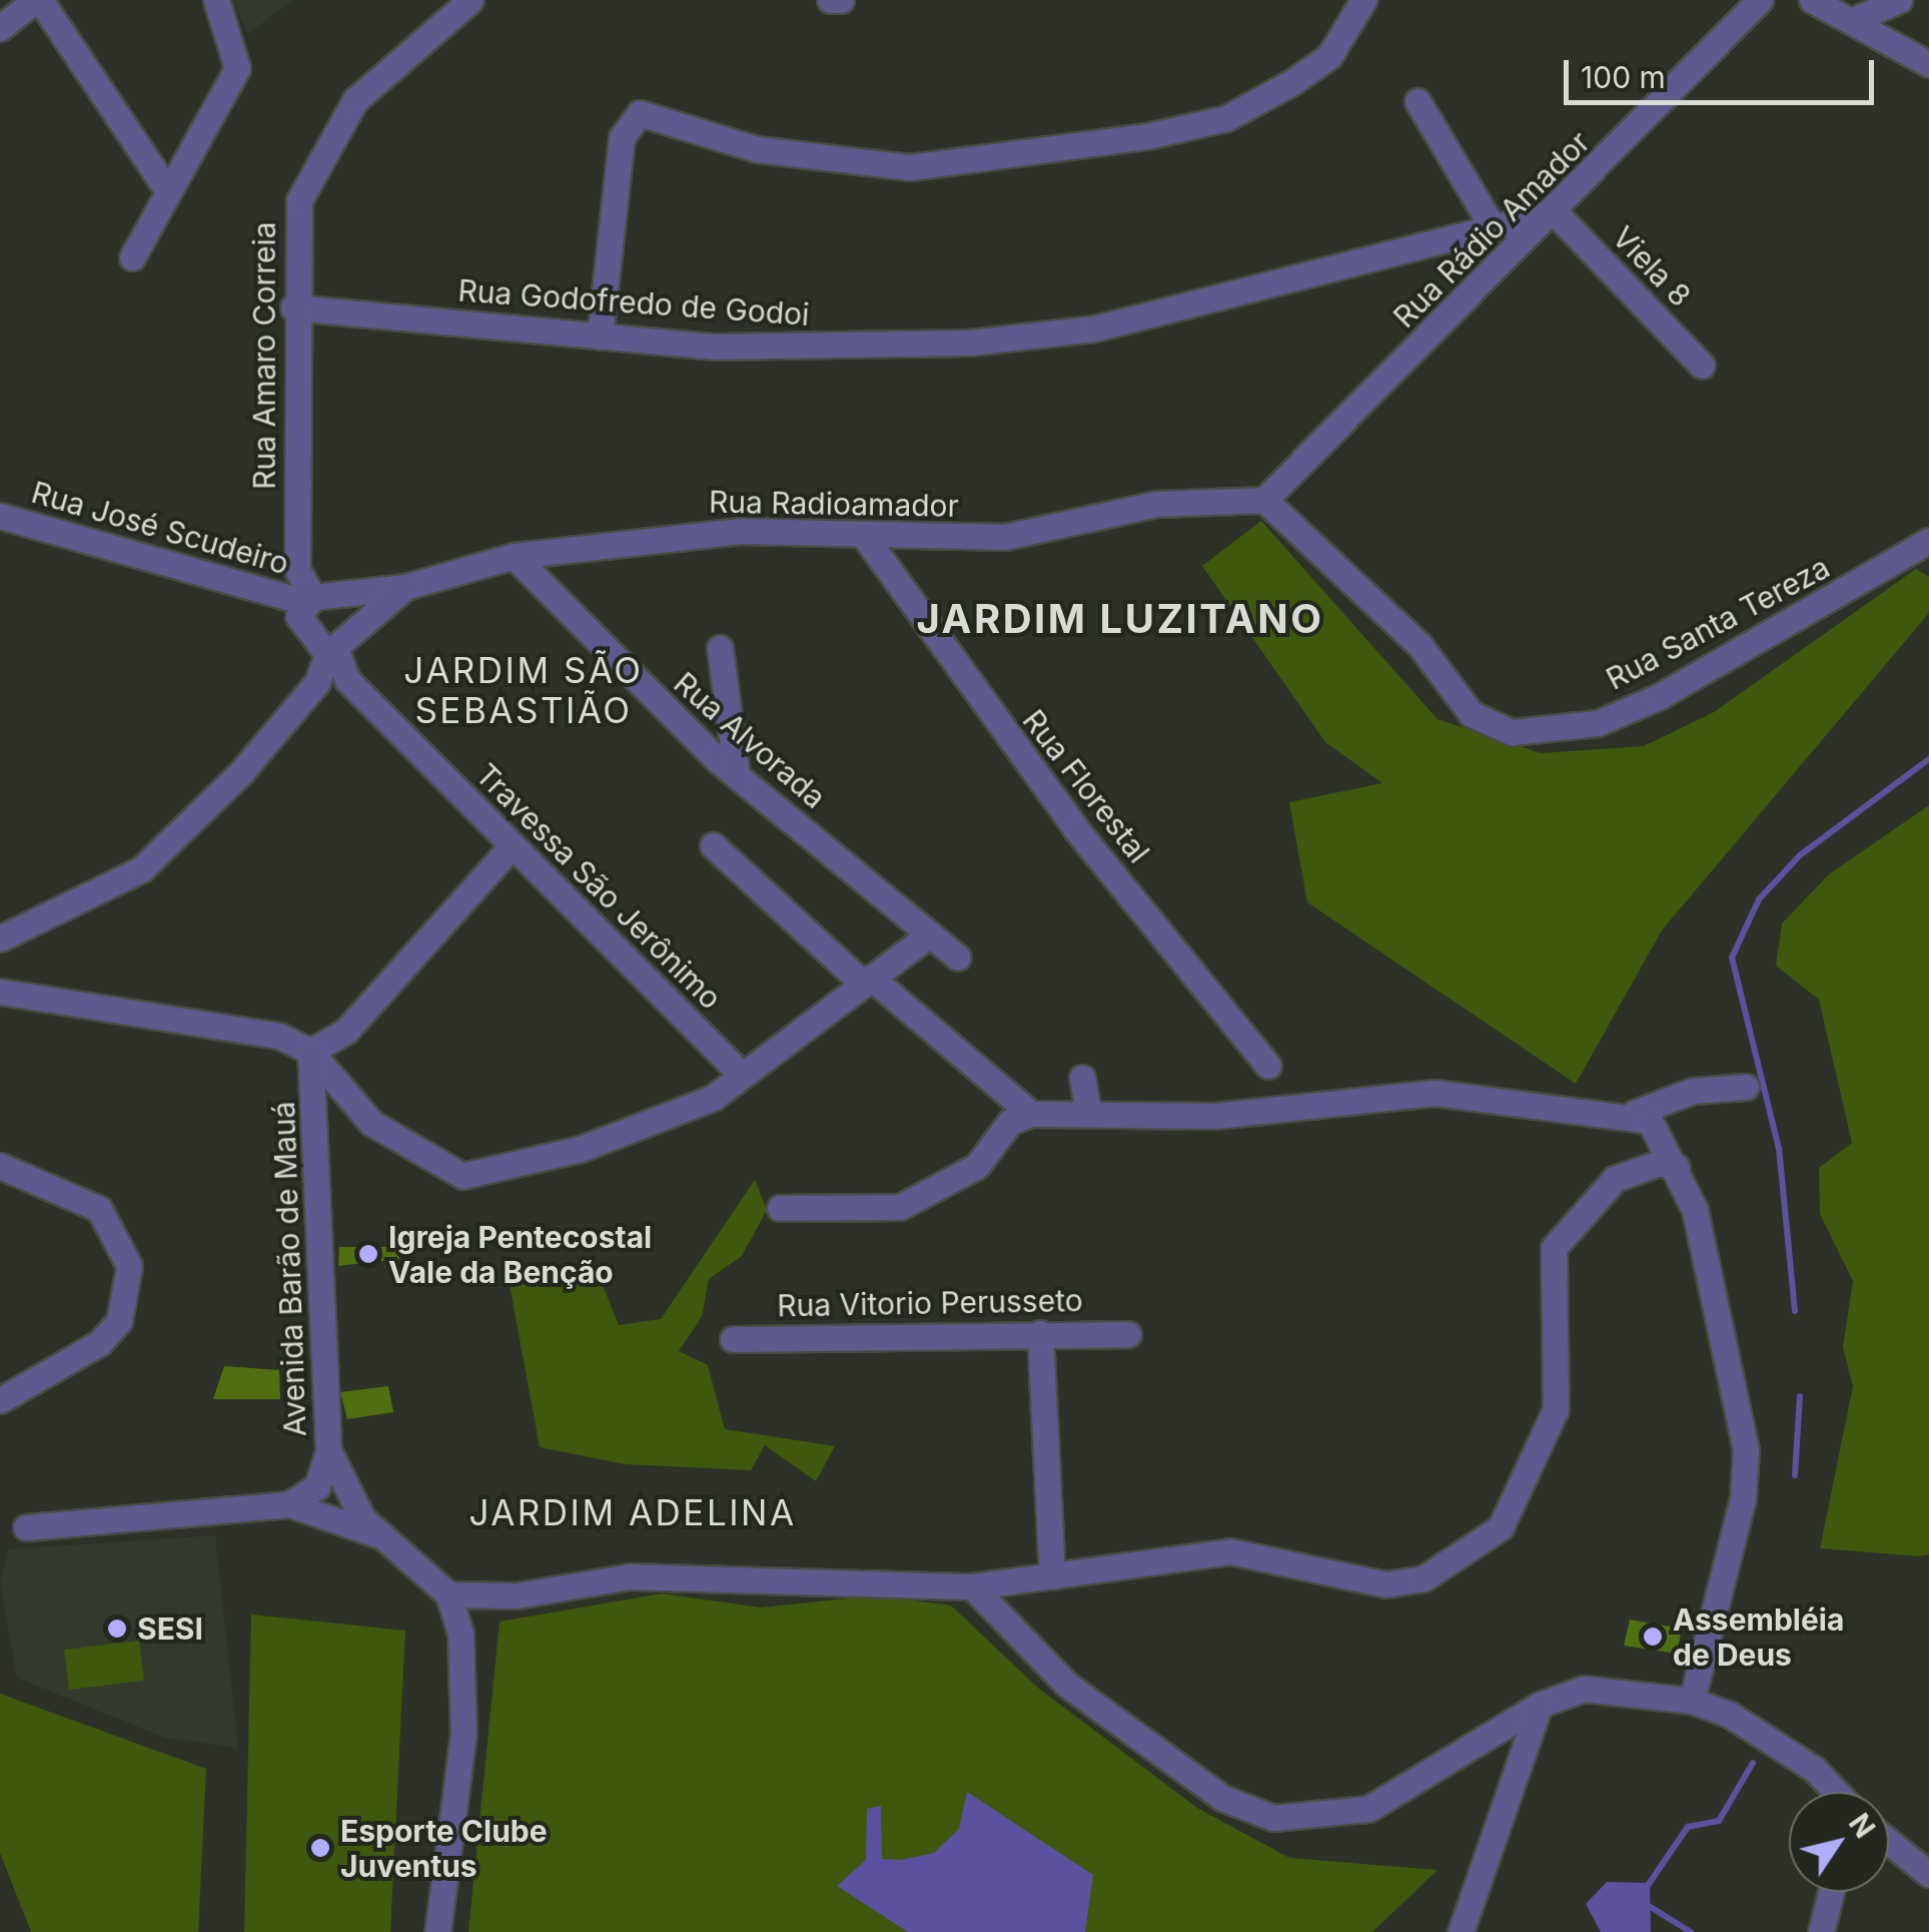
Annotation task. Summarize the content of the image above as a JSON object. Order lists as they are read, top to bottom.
{
  "streets": {
    "street": [
      "Rua Rádio Amador",
      "Viela 8",
      "Rua Godofredo de Godoi",
      "Rua Amaro Correia",
      "Rua Radioamador",
      "Rua José Scudeiro",
      "Rua Santa Tereza",
      "Rua Alvorada",
      "Rua Florestal",
      "Travessa São Jerônimo",
      "Avenida Barão de Mauá",
      "Rua Vitorio Perusseto"
    ]
  },
  "crossings": [
    ["Rua Rádio Amador", "Viela 8"],
    ["Rua Rádio Amador", "Rua Godofredo de Godoi"],
    ["Rua Rádio Amador", "Rua Radioamador"],
    ["Rua Rádio Amador", "Rua Santa Tereza"],
    ["Viela 8", "Rua Godofredo de Godoi"],
    ["Rua Godofredo de Godoi", "Rua Amaro Correia"],
    ["Rua Amaro Correia", "Rua Radioamador"],
    ["Rua Amaro Correia", "Rua José Scudeiro"],
    ["Rua Radioamador", "Rua José Scudeiro"],
    ["Rua Radioamador", "Rua Santa Tereza"],
    ["Rua Radioamador", "Rua Alvorada"],
    ["Rua Radioamador", "Rua Florestal"],
    ["Rua Radioamador", "Travessa São Jerônimo"]
  ],
  "districts": ["JARDIM LUZITANO", "JARDIM SÃO SEBASTIÃO", "JARDIM ADELINA"],
  "places": [
    "Igreja Pentecostal Vale da Benção",
    "SESI",
    "Assembléia de Deus",
    "Esporte Clube Juventus"
  ],
  "scale_bar": "100 m",
  "north": "top right"
}
